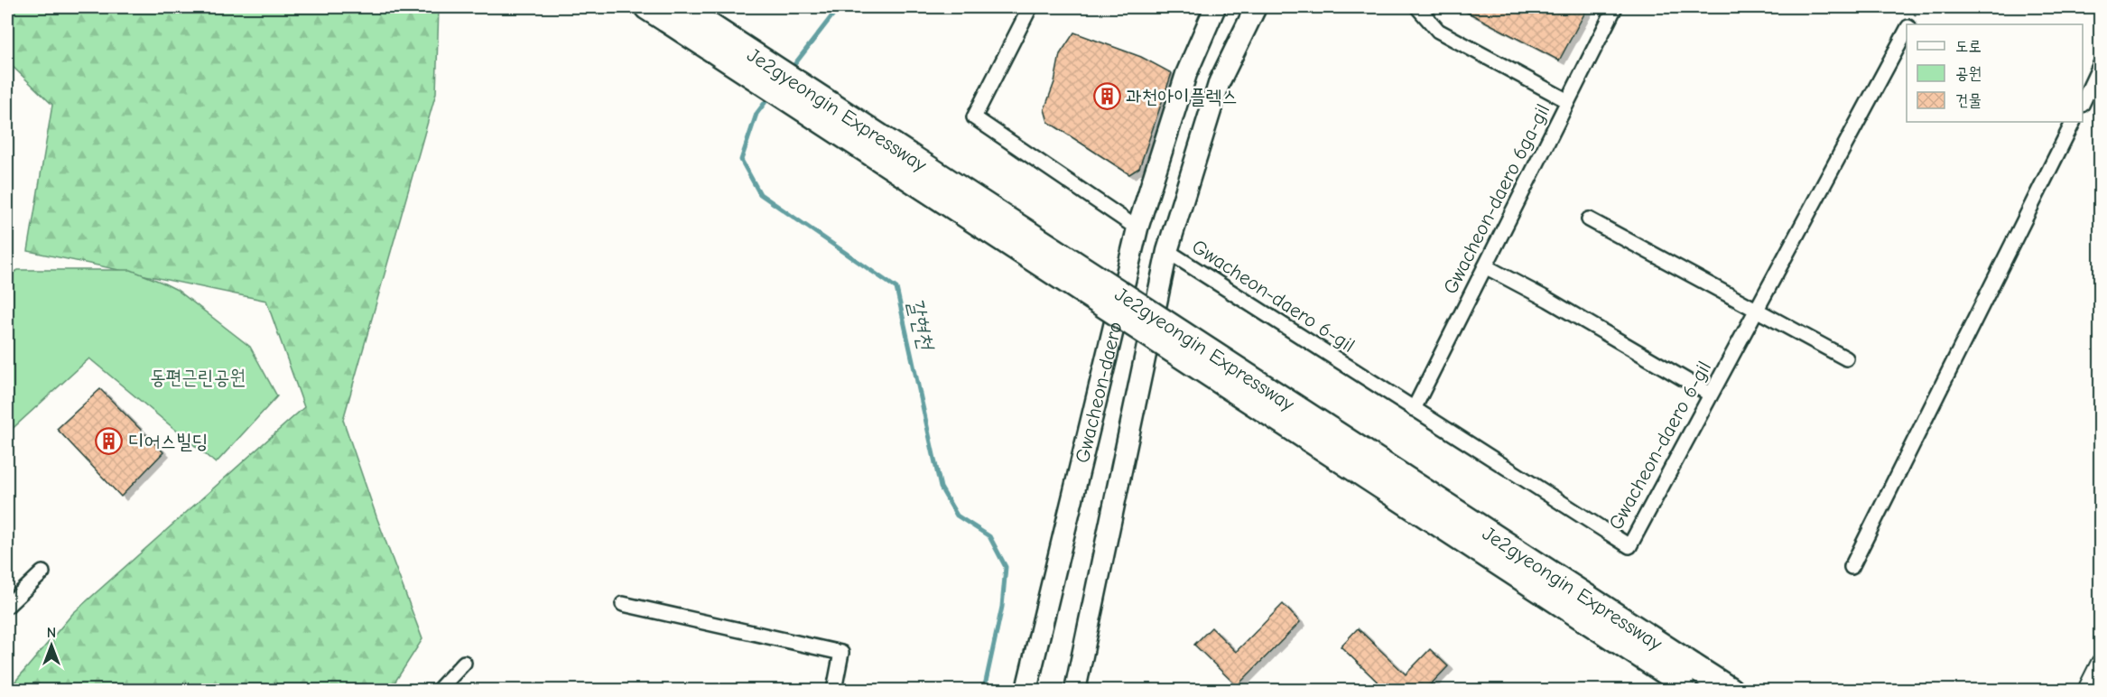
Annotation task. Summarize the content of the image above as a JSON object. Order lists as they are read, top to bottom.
{
  "streets": {
    "highway": ["Je2gyeongin Expressway"],
    "main road": ["Gwacheon-daero"],
    "street": ["Gwacheon-daero 6ga-gil", "Gwacheon-daero 6-gil"]
  },
  "crossings": [
    ["Gwacheon-daero 6ga-gil", "Gwacheon-daero 6-gil"],
    ["Gwacheon-daero 6-gil", "Gwacheon-daero"]
  ],
  "water": ["갈현천"],
  "parks": ["동편근린공원"],
  "places": {
    "building": ["과천아이플렉스", "디어스빌딩"]
  },
  "legend": ["도로", "공원", "건물"],
  "north": "top"
}
